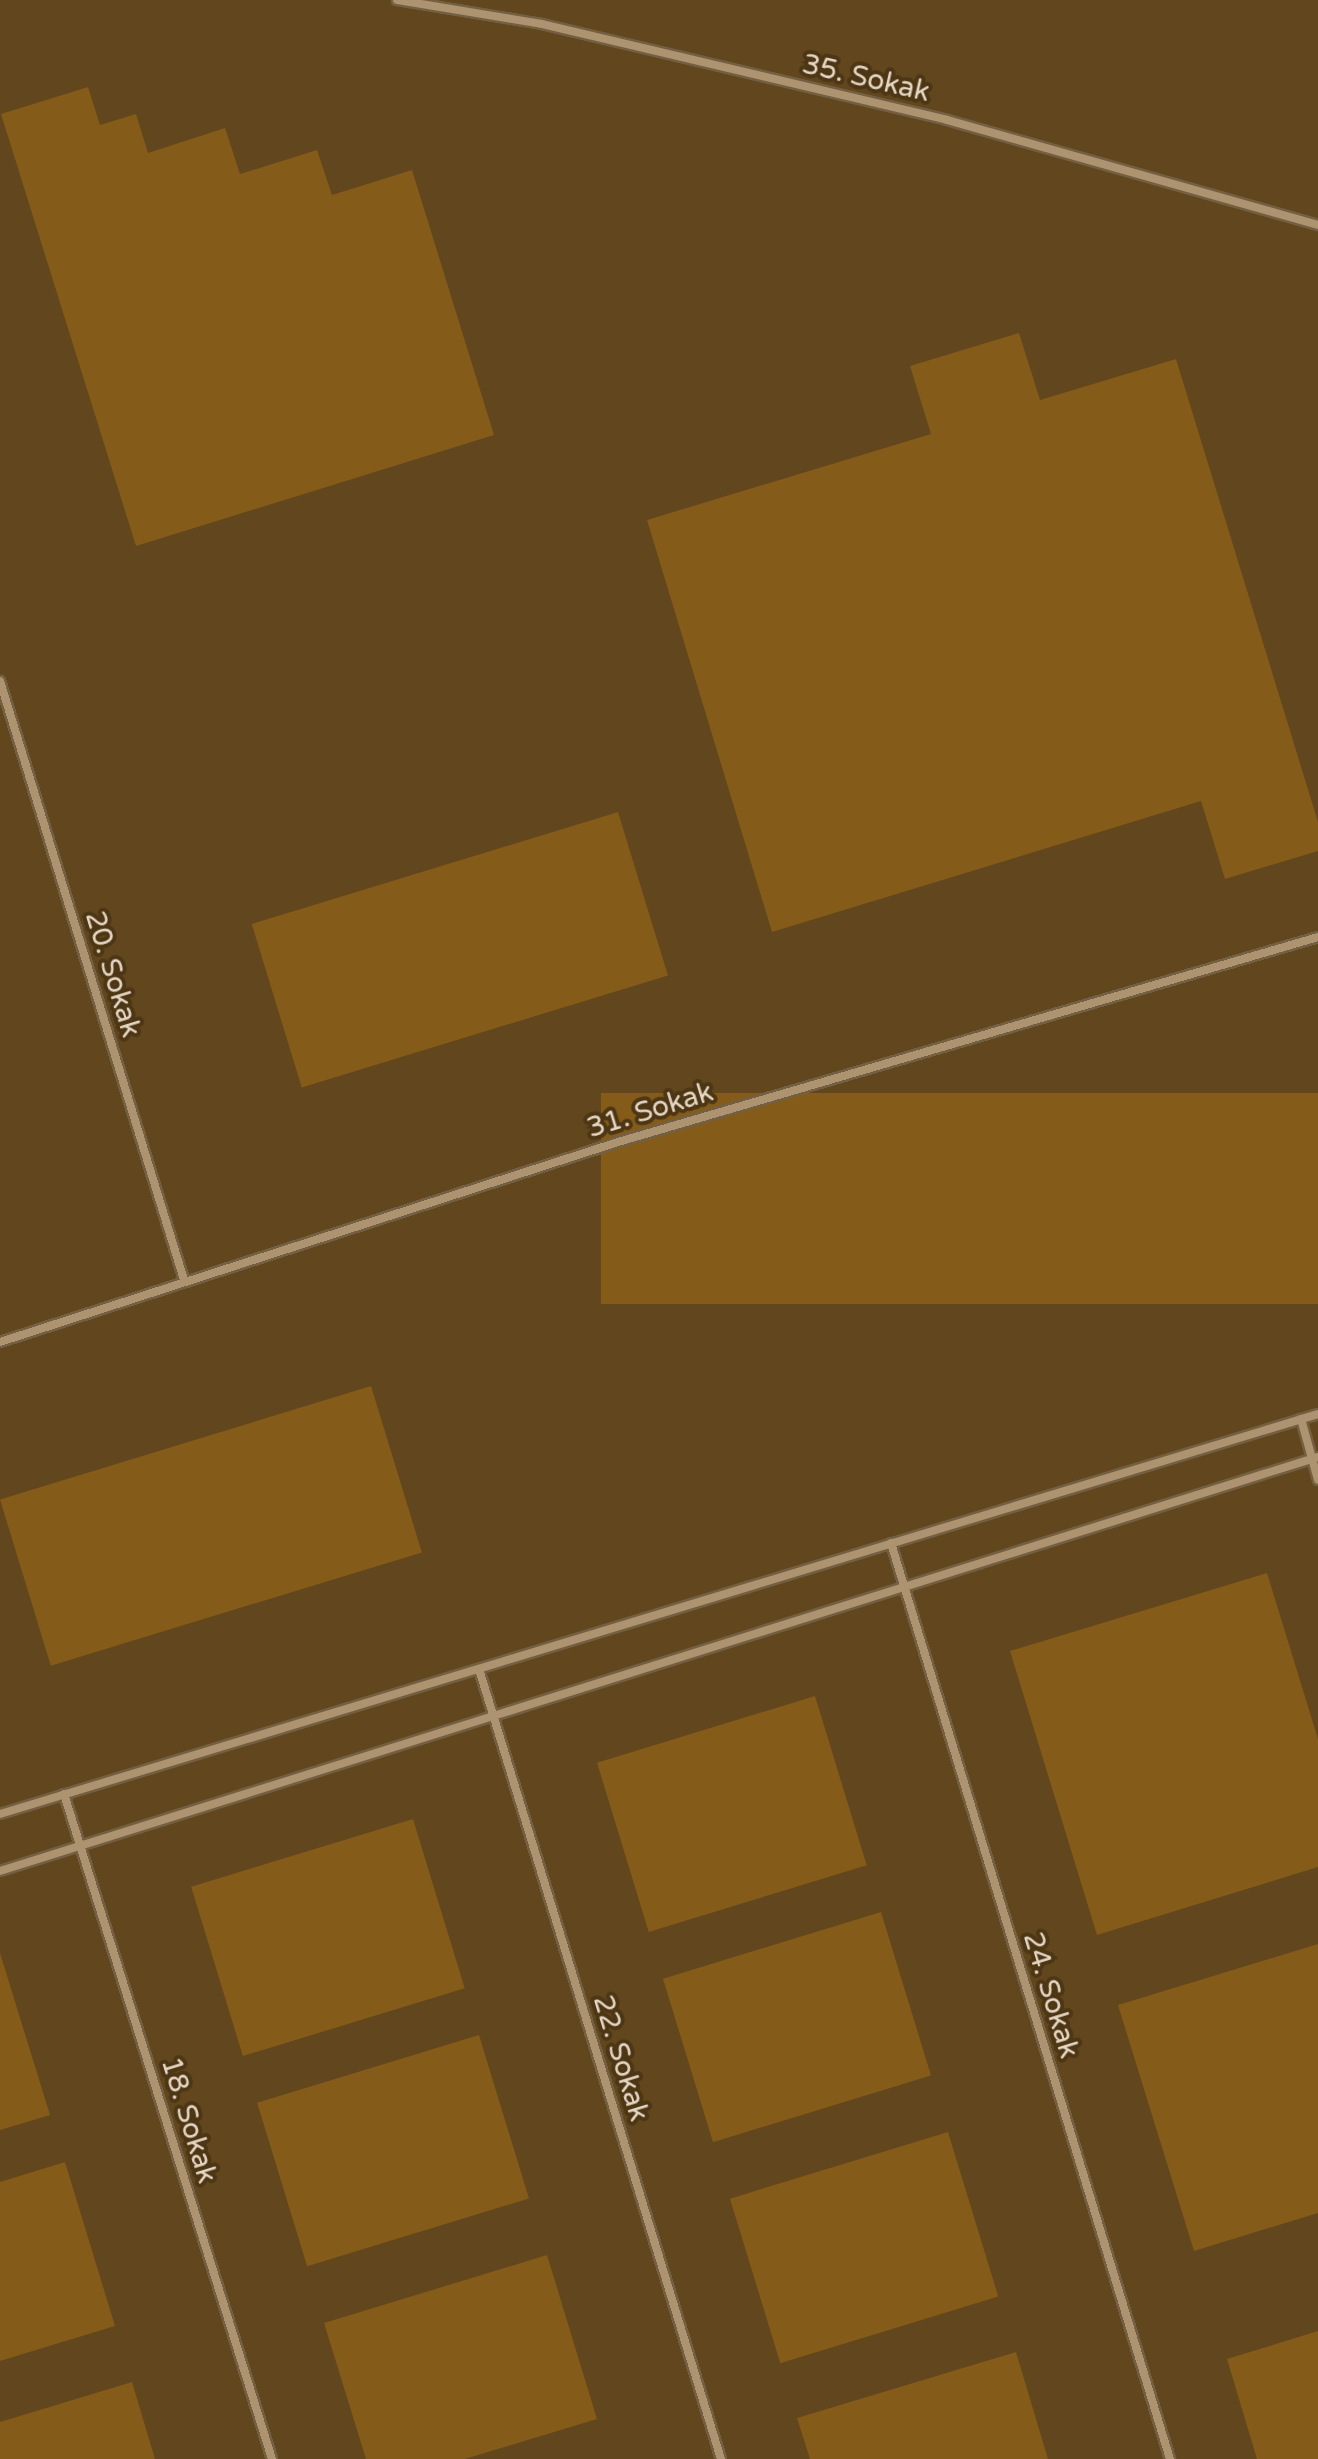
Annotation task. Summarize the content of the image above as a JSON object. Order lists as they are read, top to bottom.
{
  "streets": {
    "street": [
      "35. Sokak",
      "20. Sokak",
      "31. Sokak",
      "24. Sokak",
      "22. Sokak",
      "18. Sokak"
    ]
  },
  "crossings": [
    ["20. Sokak", "31. Sokak"]
  ]
}
